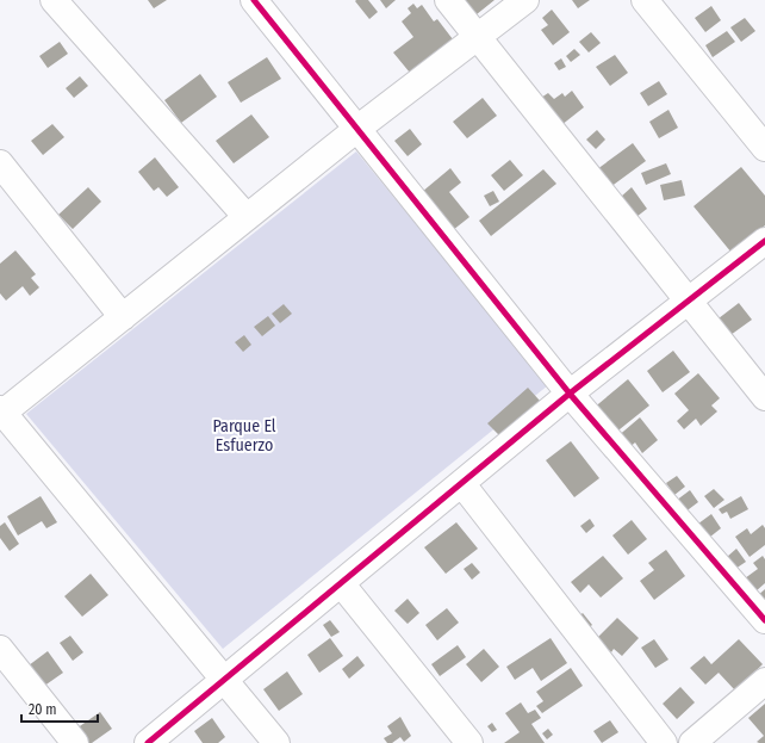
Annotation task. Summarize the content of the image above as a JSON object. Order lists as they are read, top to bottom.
{
  "parks": ["Parque El Esfuerzo"],
  "scale_bar": "20 m"
}
